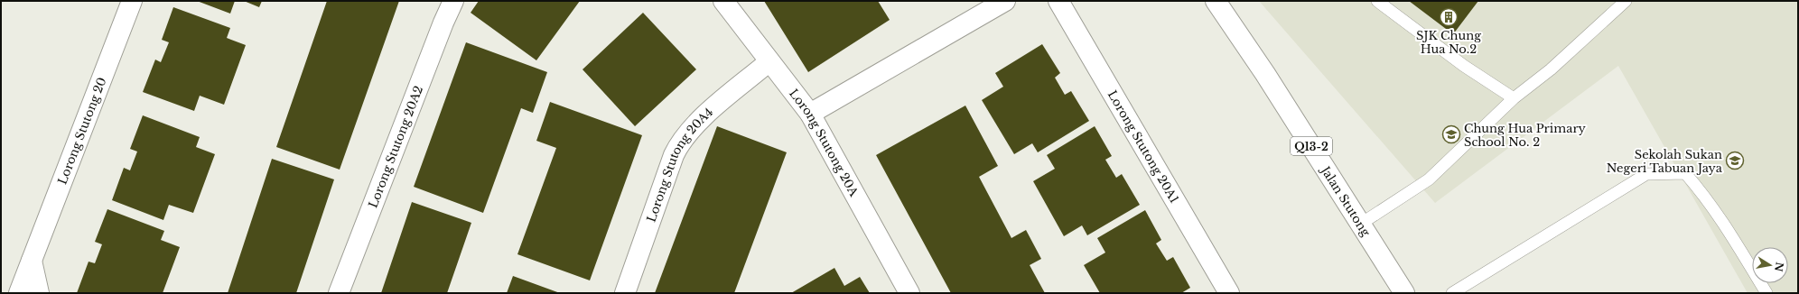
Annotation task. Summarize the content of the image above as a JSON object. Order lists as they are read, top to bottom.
{
  "streets": {
    "street": [
      "Lorong Stutong 20",
      "Lorong Stutong 20A",
      "Q13-2",
      "Lorong Stutong 20A2",
      "Lorong Stutong 20A1",
      "Lorong Stutong 20A4",
      "Jalan Stutong"
    ]
  },
  "crossings": [
    ["Lorong Stutong 20A", "Lorong Stutong 20A4"]
  ],
  "places": {
    "building": ["SJK Chung Hua No.2"],
    "school or university": ["Chung Hua Primary School No. 2", "Sekolah Sukan Negeri Tabuan Jaya"]
  },
  "north": "right"
}
